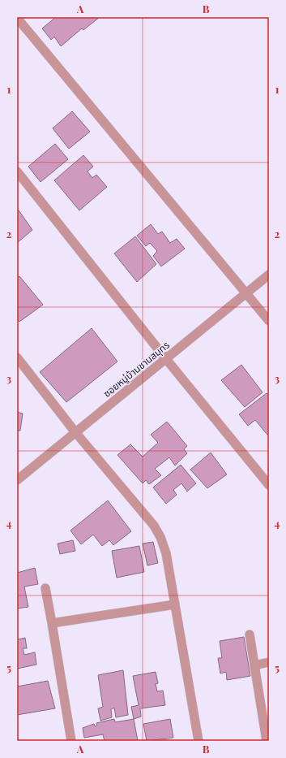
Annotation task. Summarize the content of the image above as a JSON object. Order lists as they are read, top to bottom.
{
  "streets": {
    "street": ["ซอยหมู่บ้านชานสมุทร"]
  },
  "grid": {
    "columns": ["A", "B"],
    "rows": [
      "1",
      "2",
      "3",
      "4",
      "5"
    ]
  }
}
